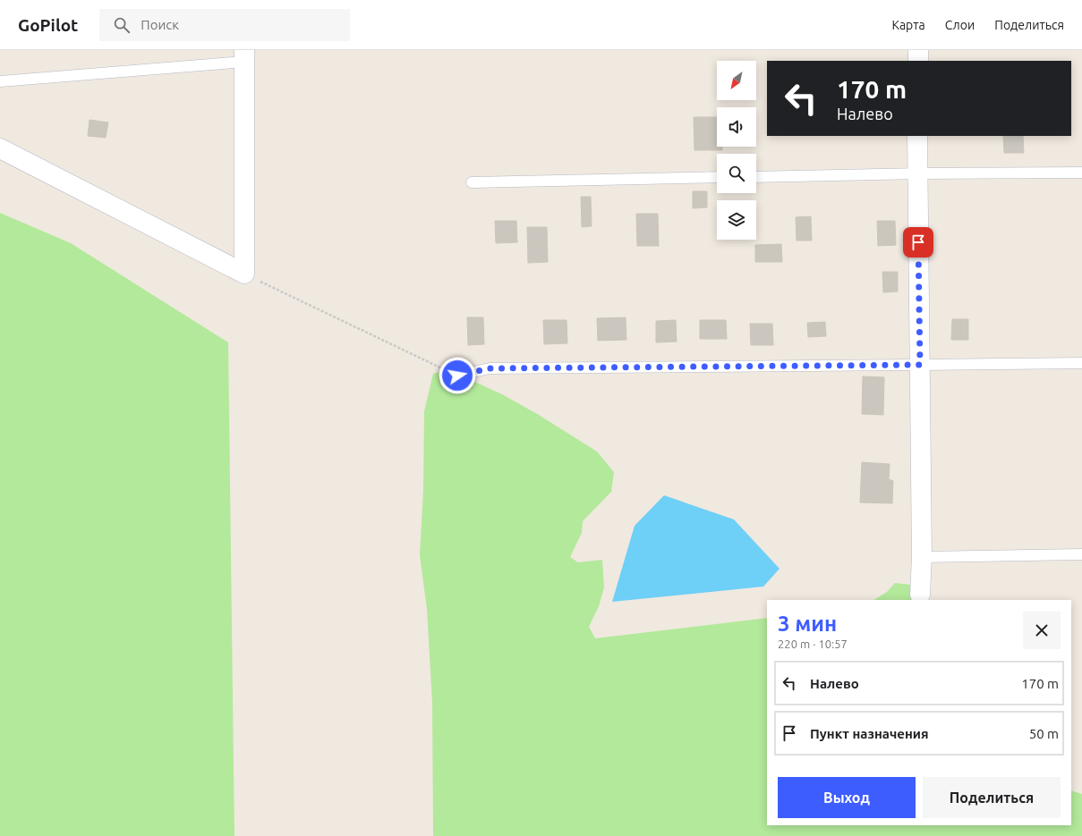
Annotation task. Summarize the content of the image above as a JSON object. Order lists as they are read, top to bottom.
{
  "north": "bottom left",
  "page": {
    "header": "GoPilot",
    "search": "Поиск",
    "nav": ["Карта", "Слои", "Поделиться"],
    "turn": ["170 m", "Налево"],
    "heading": ["3 мин", "220 m · 10:57"],
    "list": [
      {
        "name": "Налево",
        "value": "170 m"
      },
      {
        "name": "Пункт назначения",
        "value": "50 m"
      }
    ],
    "buttons": ["Выход", "Поделиться"]
  }
}
